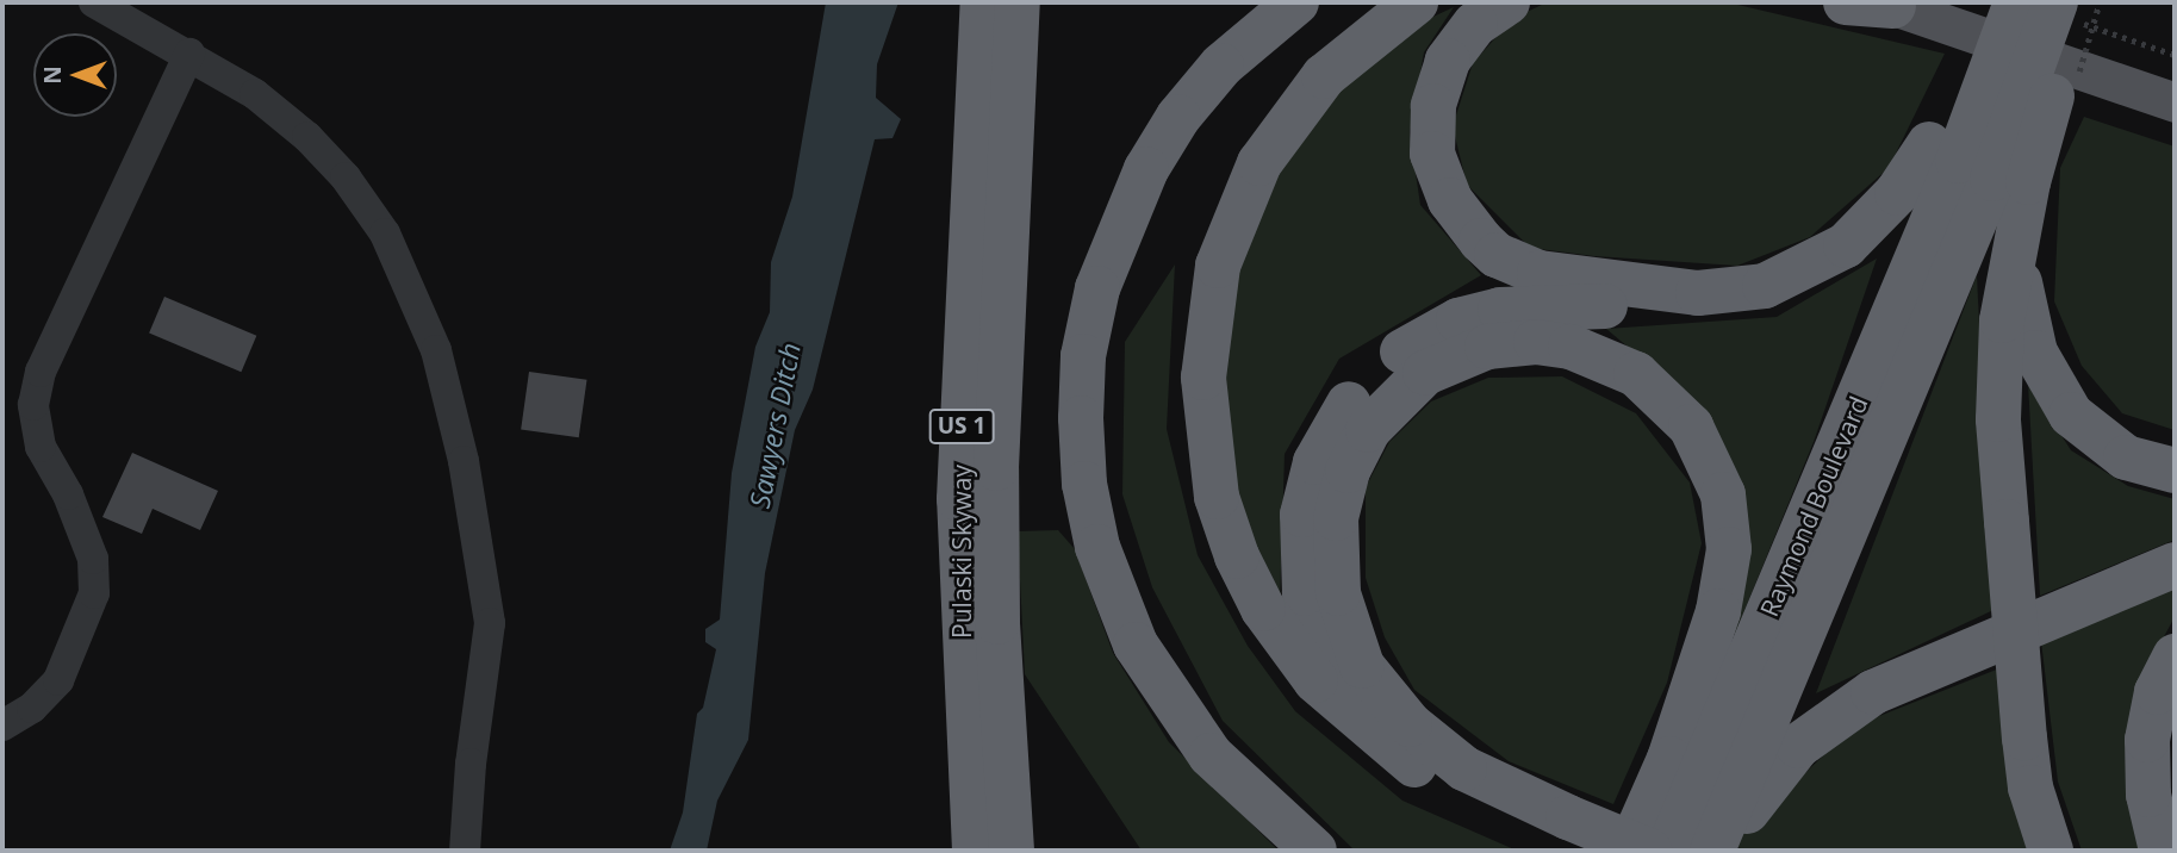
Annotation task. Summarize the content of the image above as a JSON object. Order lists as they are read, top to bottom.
{
  "streets": {
    "highway": ["US 1", "Raymond Boulevard", "Pulaski Skyway"]
  },
  "water": ["Sawyers Ditch"],
  "north": "left"
}
